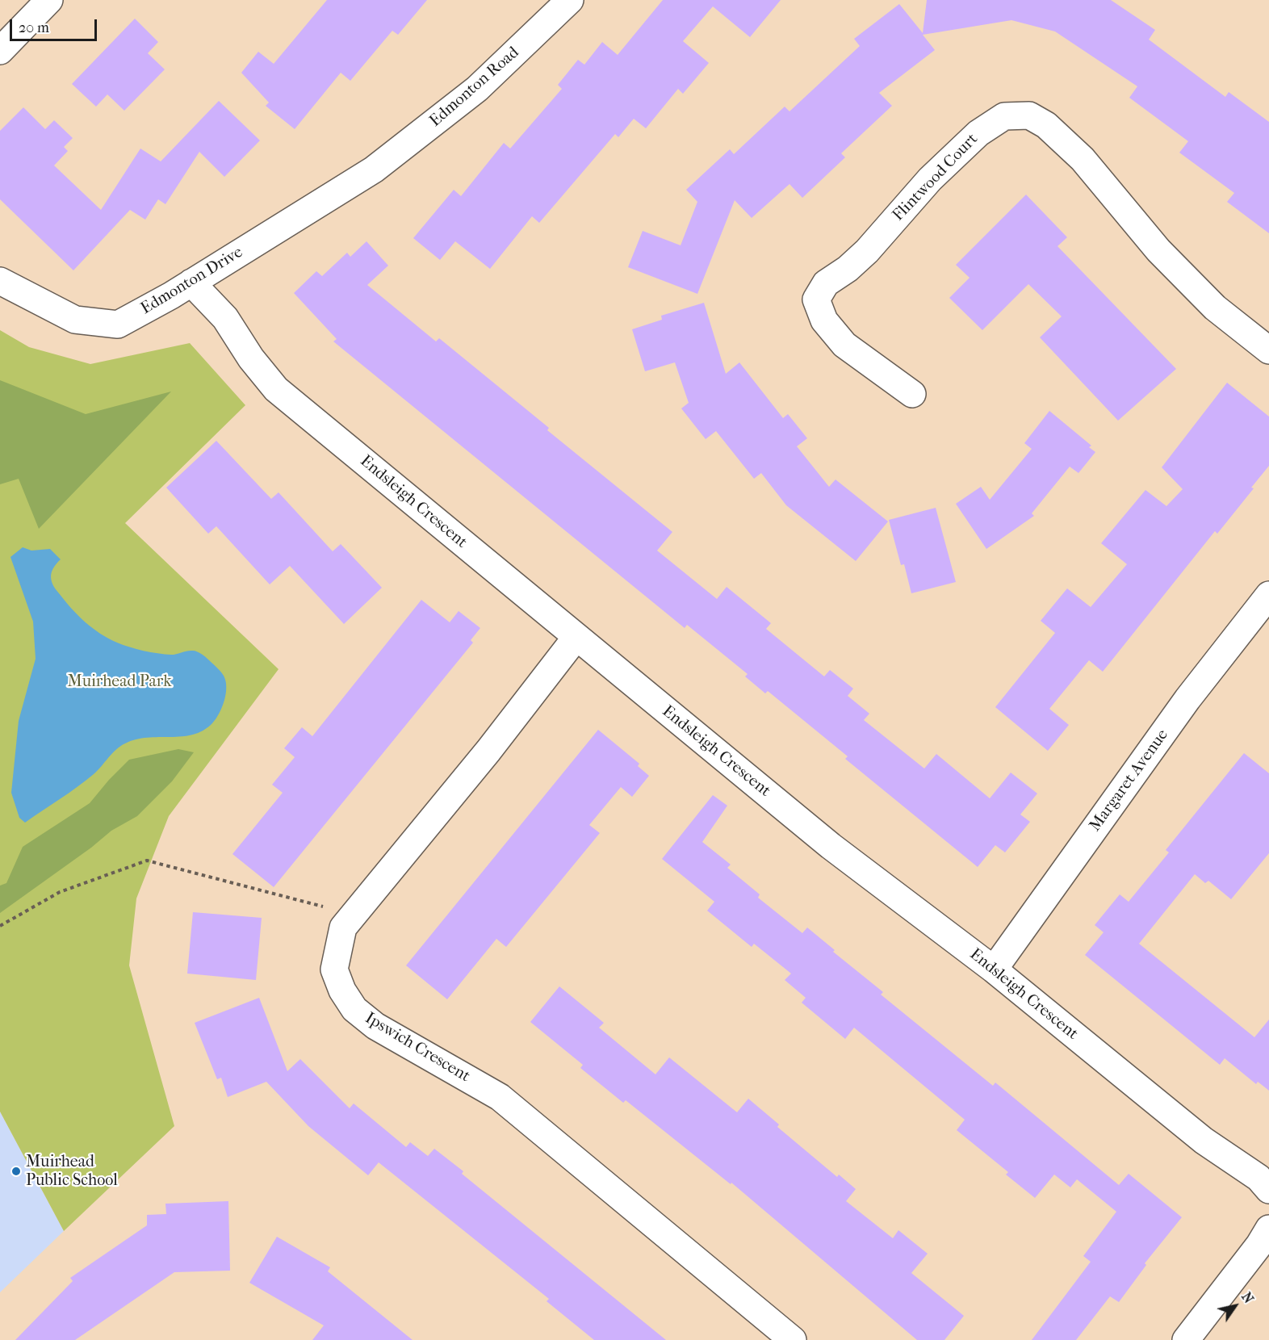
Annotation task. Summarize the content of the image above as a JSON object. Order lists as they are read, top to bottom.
{
  "streets": {
    "street": [
      "Edmonton Road",
      "Flintwood Court",
      "Edmonton Drive",
      "Endsleigh Crescent",
      "Margaret Avenue",
      "Ipswich Crescent"
    ]
  },
  "crossings": [
    ["Edmonton Road", "Edmonton Drive"],
    ["Edmonton Drive", "Endsleigh Crescent"],
    ["Endsleigh Crescent", "Margaret Avenue"],
    ["Endsleigh Crescent", "Ipswich Crescent"]
  ],
  "parks": ["Muirhead Park"],
  "places": ["Muirhead Public School"],
  "scale_bar": "20 m",
  "north": "top right"
}
